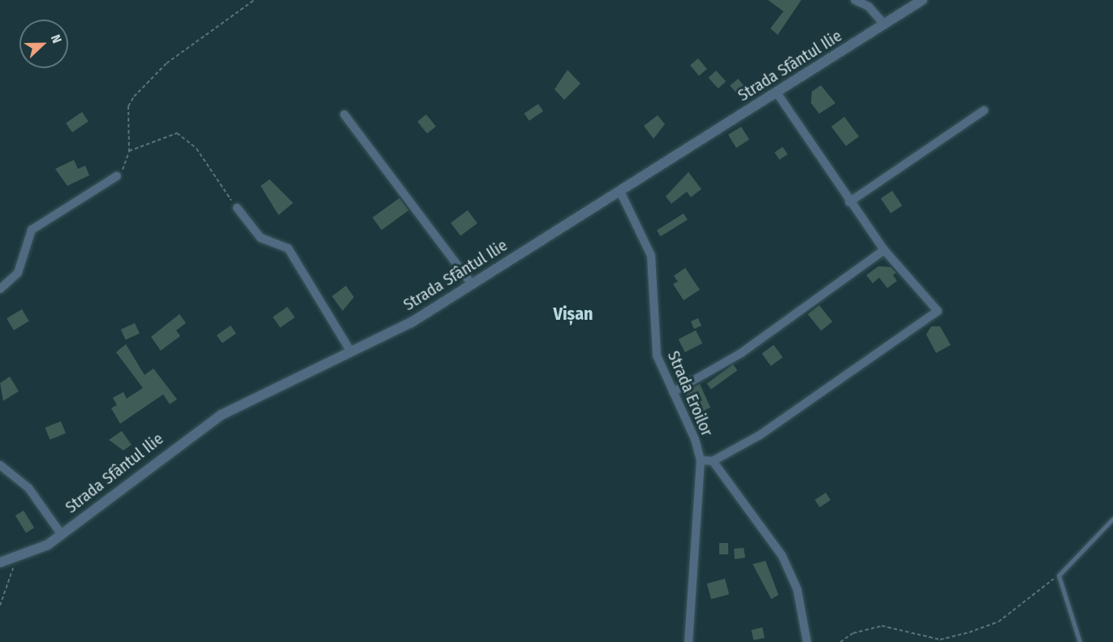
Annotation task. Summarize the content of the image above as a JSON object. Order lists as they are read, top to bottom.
{
  "streets": {
    "street": ["Strada Sfântul Ilie", "Strada Eroilor"]
  },
  "crossings": [
    ["Strada Sfântul Ilie", "Strada Eroilor"]
  ],
  "districts": ["Vișan"],
  "north": "right"
}
